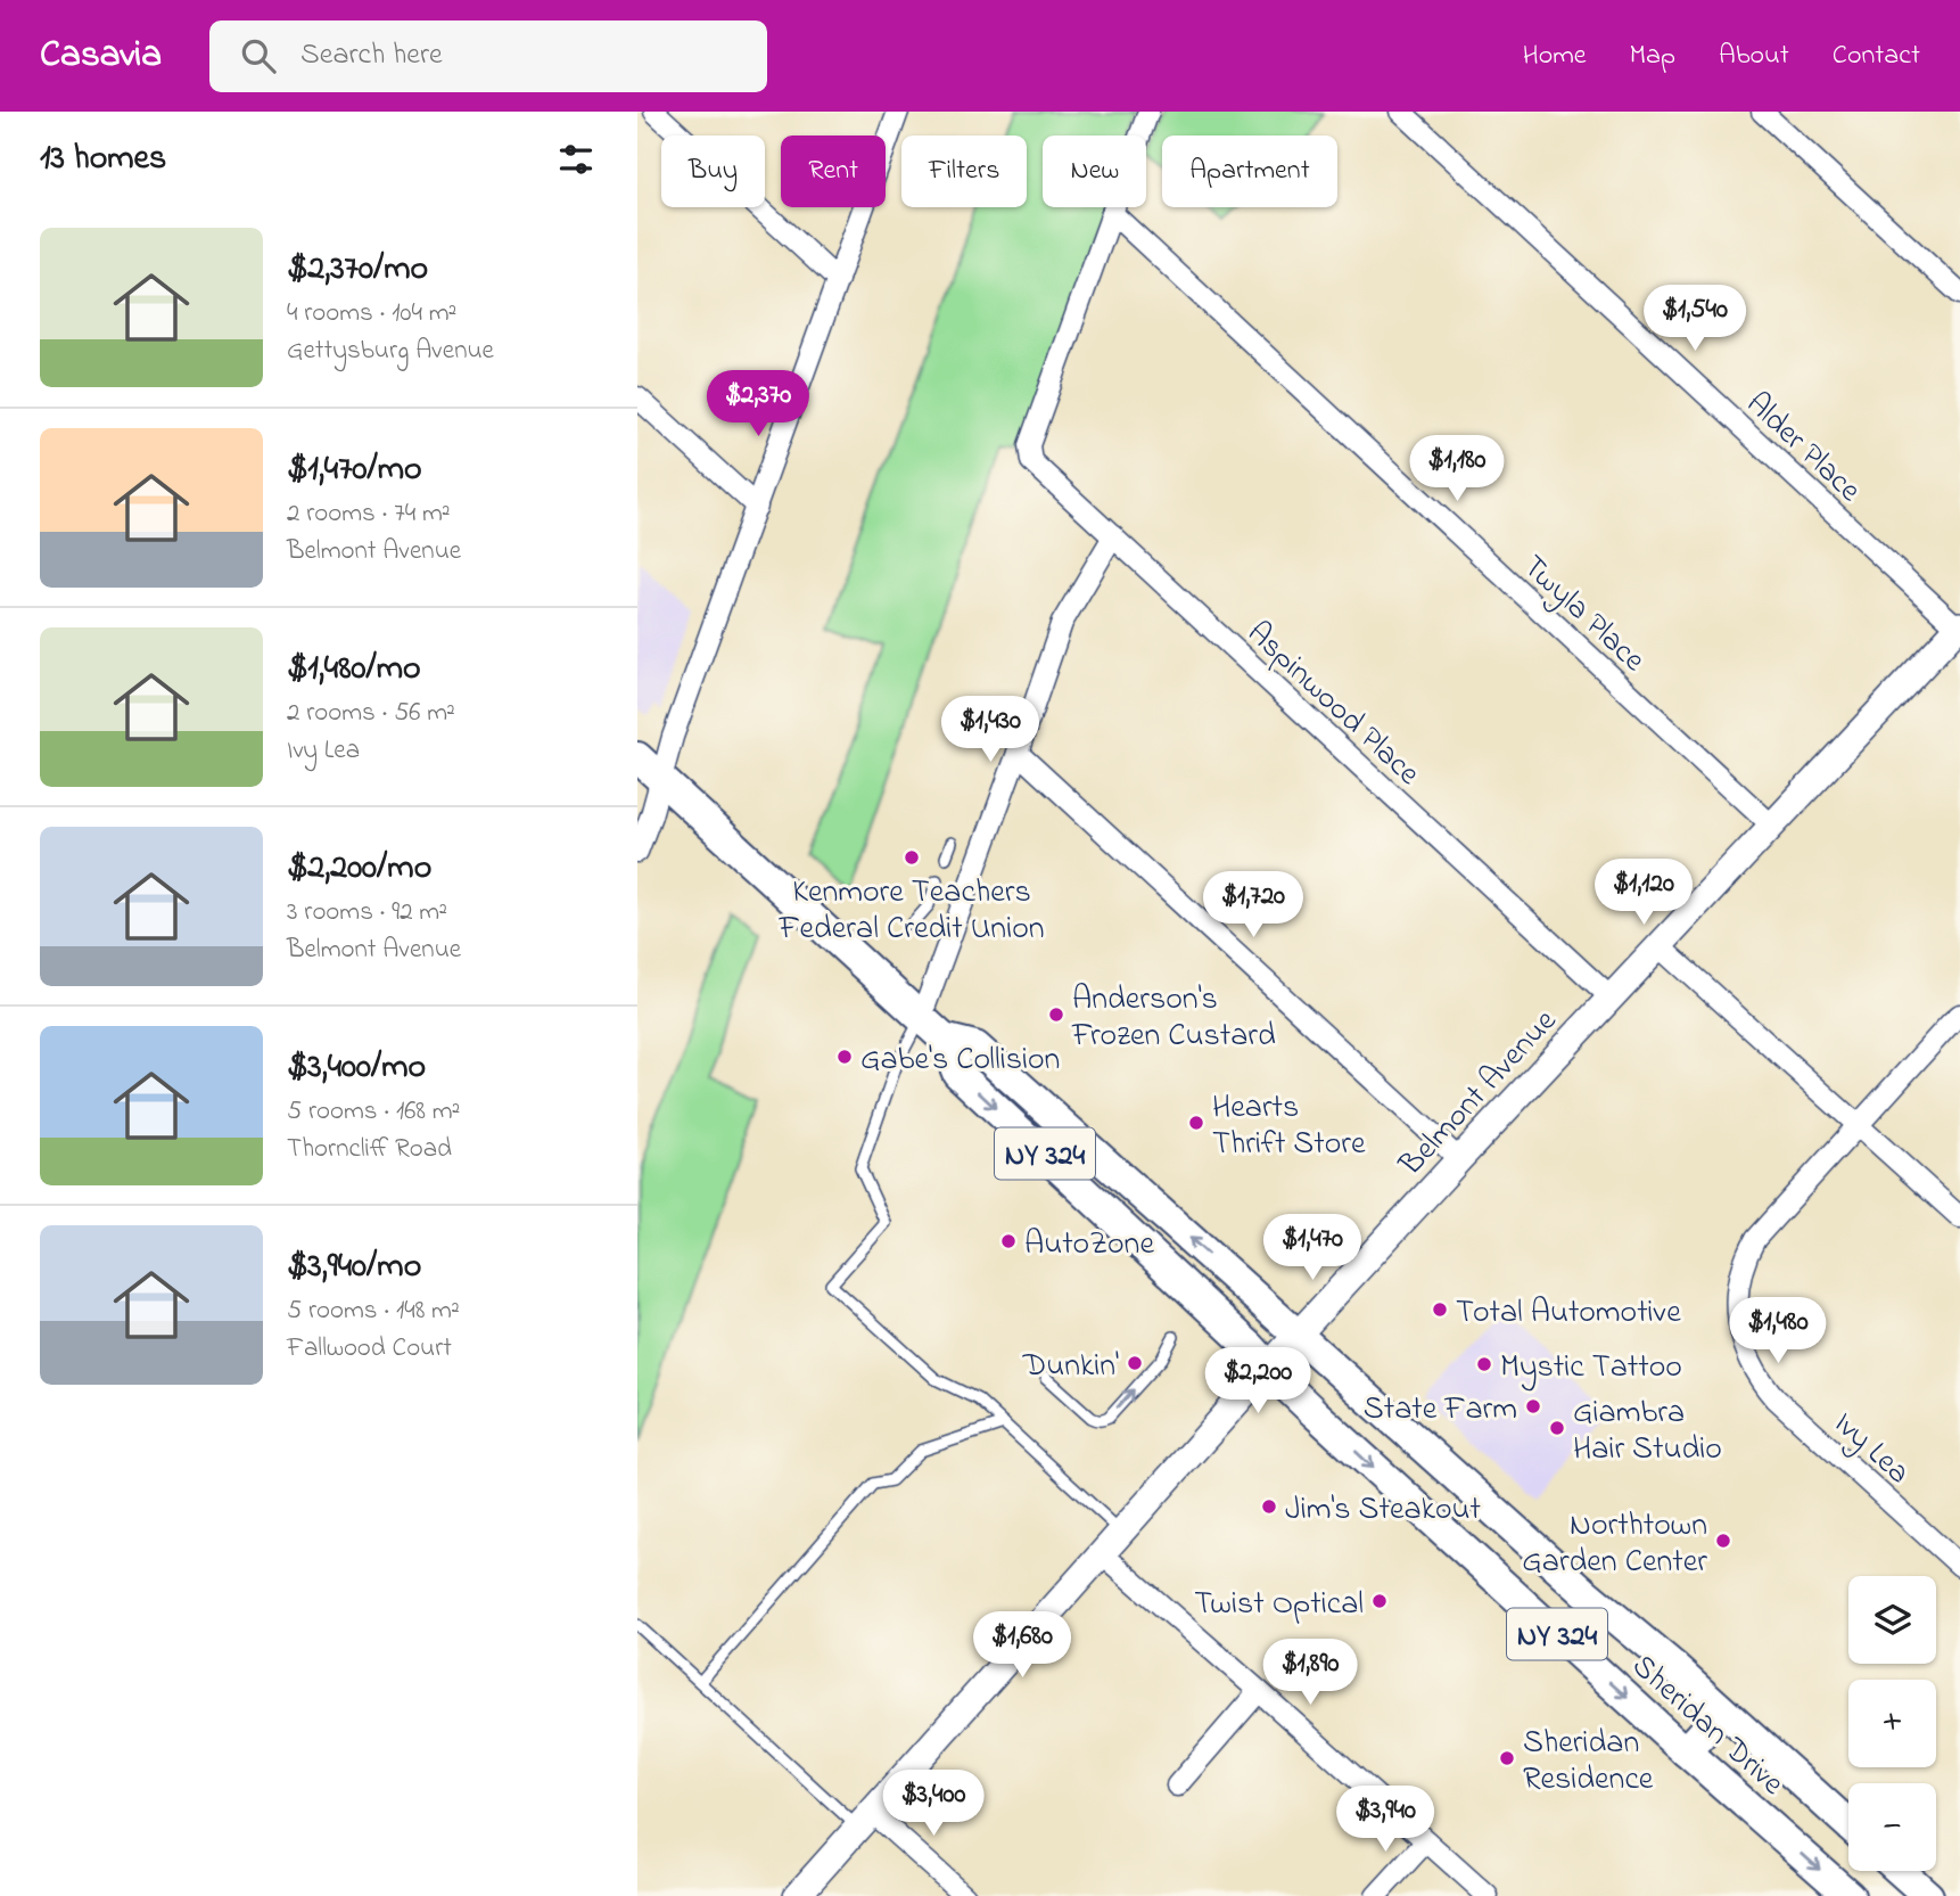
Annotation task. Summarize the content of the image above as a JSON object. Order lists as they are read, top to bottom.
{
  "streets": {
    "main road": ["NY 324", "Sheridan Drive"],
    "street": [
      "Alder Place",
      "Twyla Place",
      "Aspinwood Place",
      "Belmont Avenue",
      "Ivy Lea"
    ]
  },
  "crossings": [
    ["Alder Place", "Belmont Avenue"],
    ["Twyla Place", "Aspinwood Place"],
    ["Twyla Place", "Belmont Avenue"],
    ["Aspinwood Place", "Belmont Avenue"],
    ["Belmont Avenue", "Sheridan Drive"]
  ],
  "places": [
    "Kenmore Teachers Federal Credit Union",
    "Anderson's Frozen Custard",
    "Gabe's Collision",
    "Hearts Thrift Store",
    "AutoZone",
    "Total Automotive",
    "Dunkin'",
    "Mystic Tattoo",
    "State Farm",
    "Giambra Hair Studio",
    "Jim's Steakout",
    "Northtown Garden Center",
    "Twist Optical",
    "Sheridan Residence"
  ],
  "page": {
    "header": "Casavia",
    "search": "Search here",
    "nav": [
      "Home",
      "Map",
      "About",
      "Contact"
    ],
    "heading": "13 homes",
    "chip": [
      "Buy",
      "Rent",
      "Filters",
      "New",
      "Apartment"
    ],
    "list": [
      {
        "name": "$2,370/mo",
        "note": "4 rooms · 104 m² · Gettysburg Avenue"
      },
      {
        "name": "$1,470/mo",
        "note": "2 rooms · 74 m² · Belmont Avenue"
      },
      {
        "name": "$1,480/mo",
        "note": "2 rooms · 56 m² · Ivy Lea"
      },
      {
        "name": "$2,200/mo",
        "note": "3 rooms · 92 m² · Belmont Avenue"
      },
      {
        "name": "$3,400/mo",
        "note": "5 rooms · 168 m² · Thorncliff Road"
      },
      {
        "name": "$3,940/mo",
        "note": "5 rooms · 148 m² · Fallwood Court"
      }
    ],
    "price": [
      "$1,540",
      "$2,370",
      "$1,180",
      "$1,430",
      "$1,120",
      "$1,720",
      "$1,470",
      "$1,480",
      "$2,200",
      "$1,680",
      "$1,890",
      "$3,400",
      "$3,940"
    ],
    "map_buttons": ["+", "−"]
  }
}
